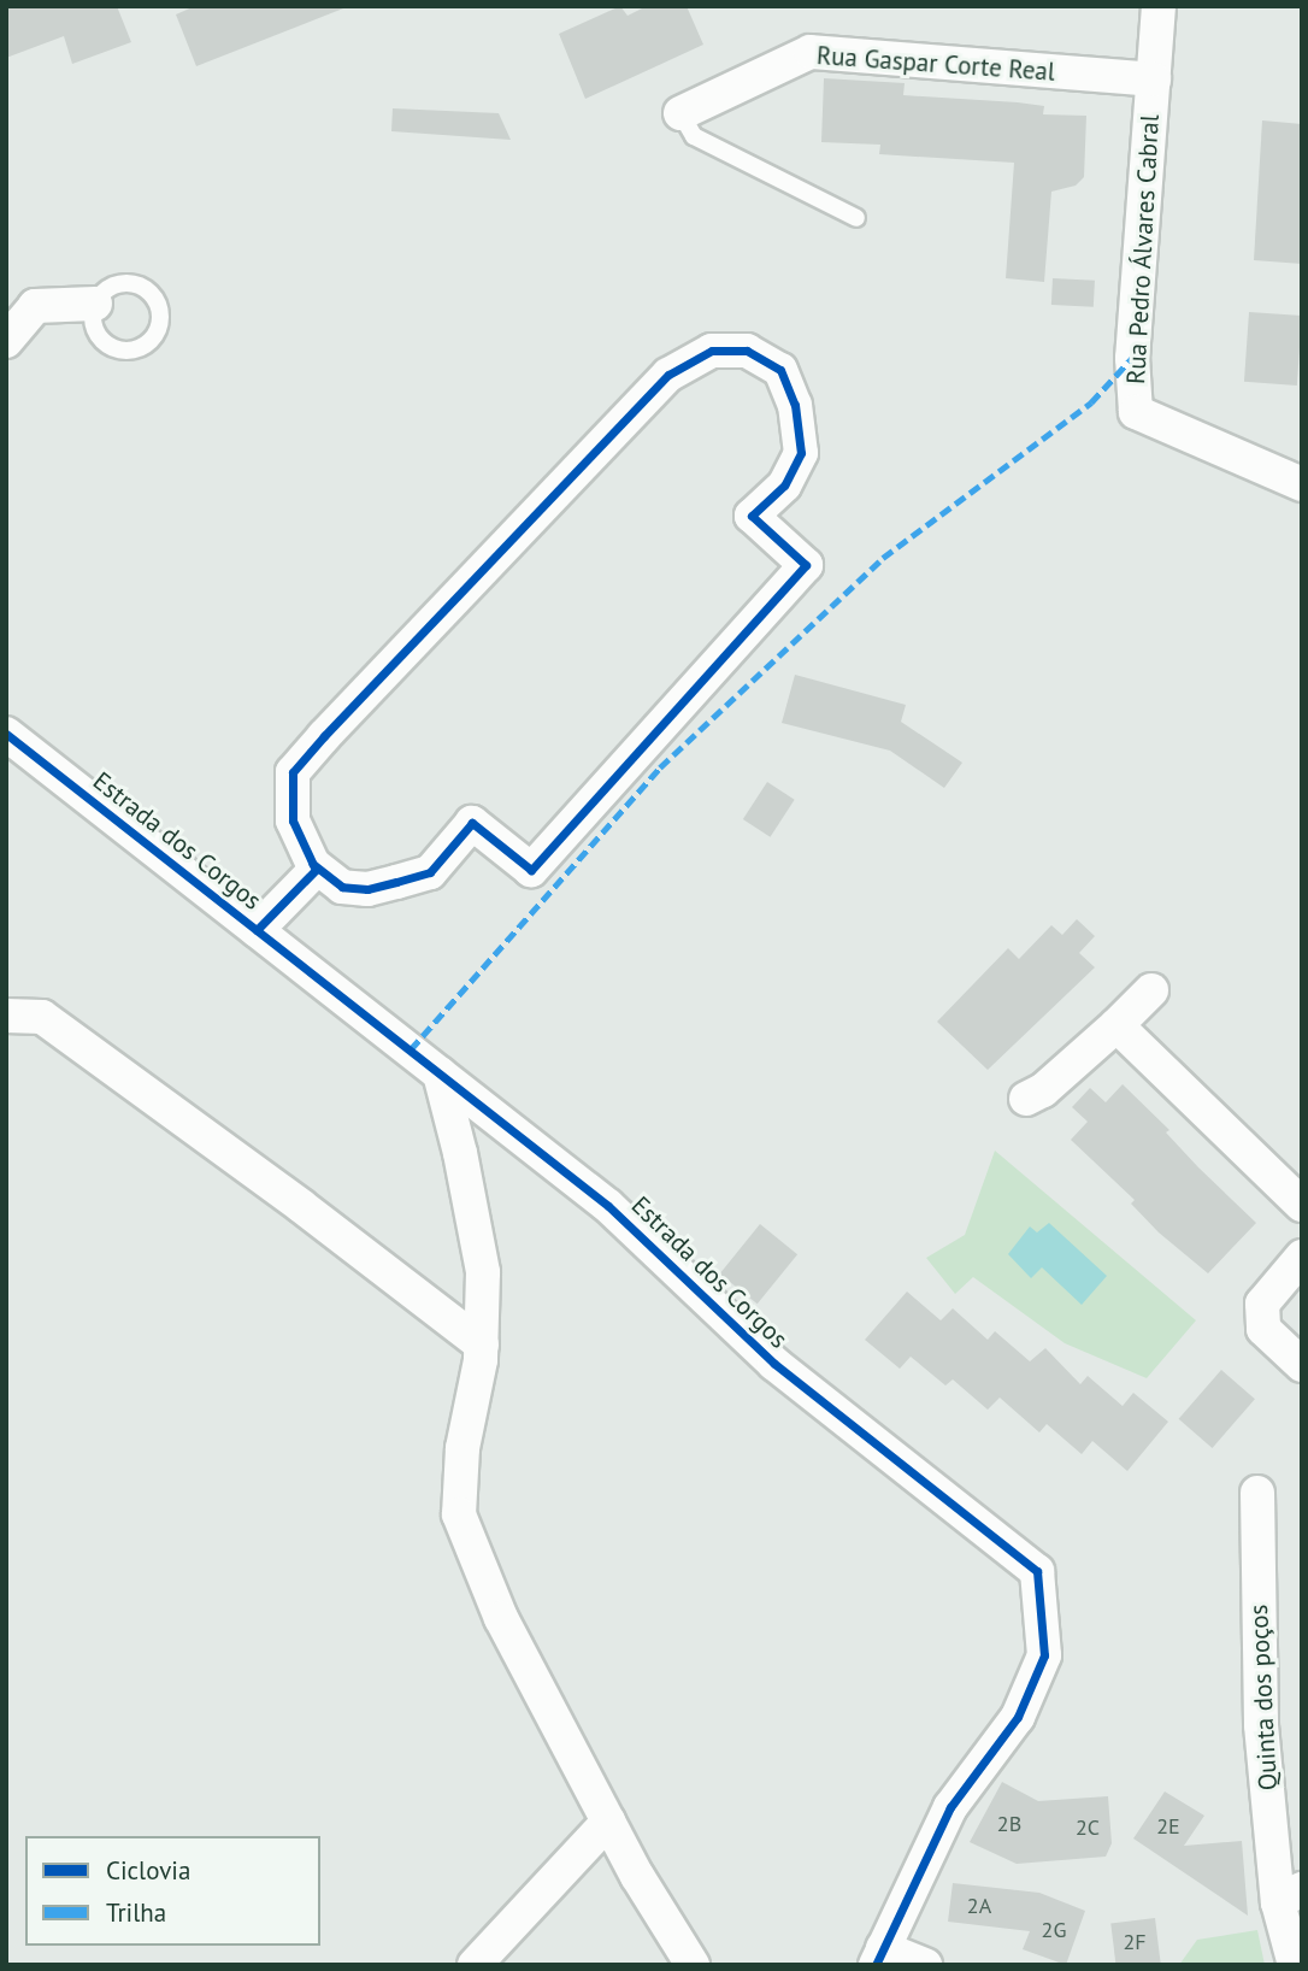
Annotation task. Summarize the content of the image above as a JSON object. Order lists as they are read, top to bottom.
{
  "streets": {
    "street": [
      "Rua Gaspar Corte Real",
      "Rua Pedro Álvares Cabral",
      "Estrada dos Corgos",
      "Quinta dos poços"
    ]
  },
  "crossings": [
    ["Rua Gaspar Corte Real", "Rua Pedro Álvares Cabral"]
  ],
  "house_numbers": [
    "2B",
    "2E",
    "2C",
    "2A",
    "2G",
    "2F"
  ],
  "legend": ["Ciclovia", "Trilha"]
}
